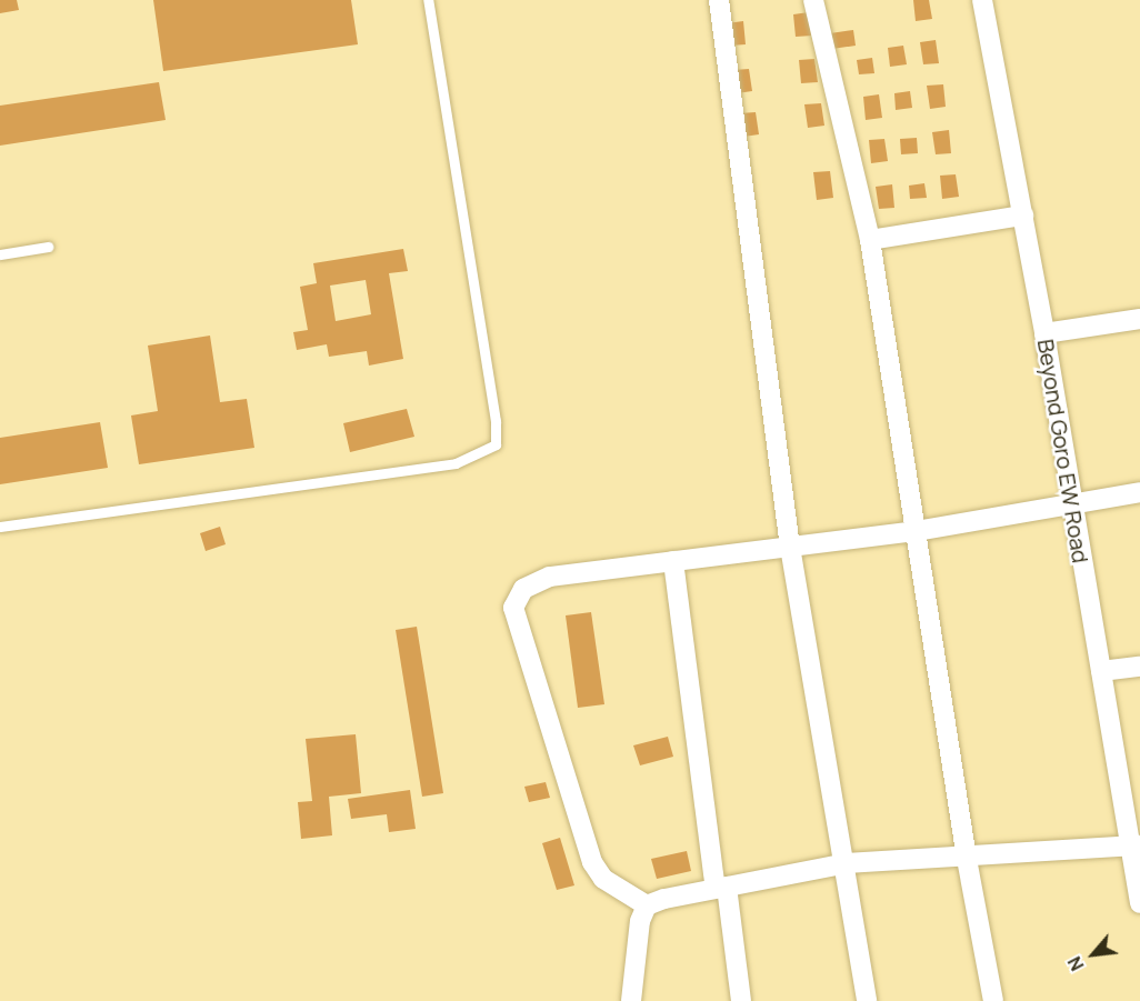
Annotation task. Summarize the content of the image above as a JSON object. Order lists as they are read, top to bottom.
{
  "streets": {
    "street": ["Beyond Goro EW Road"]
  },
  "north": "bottom left"
}
